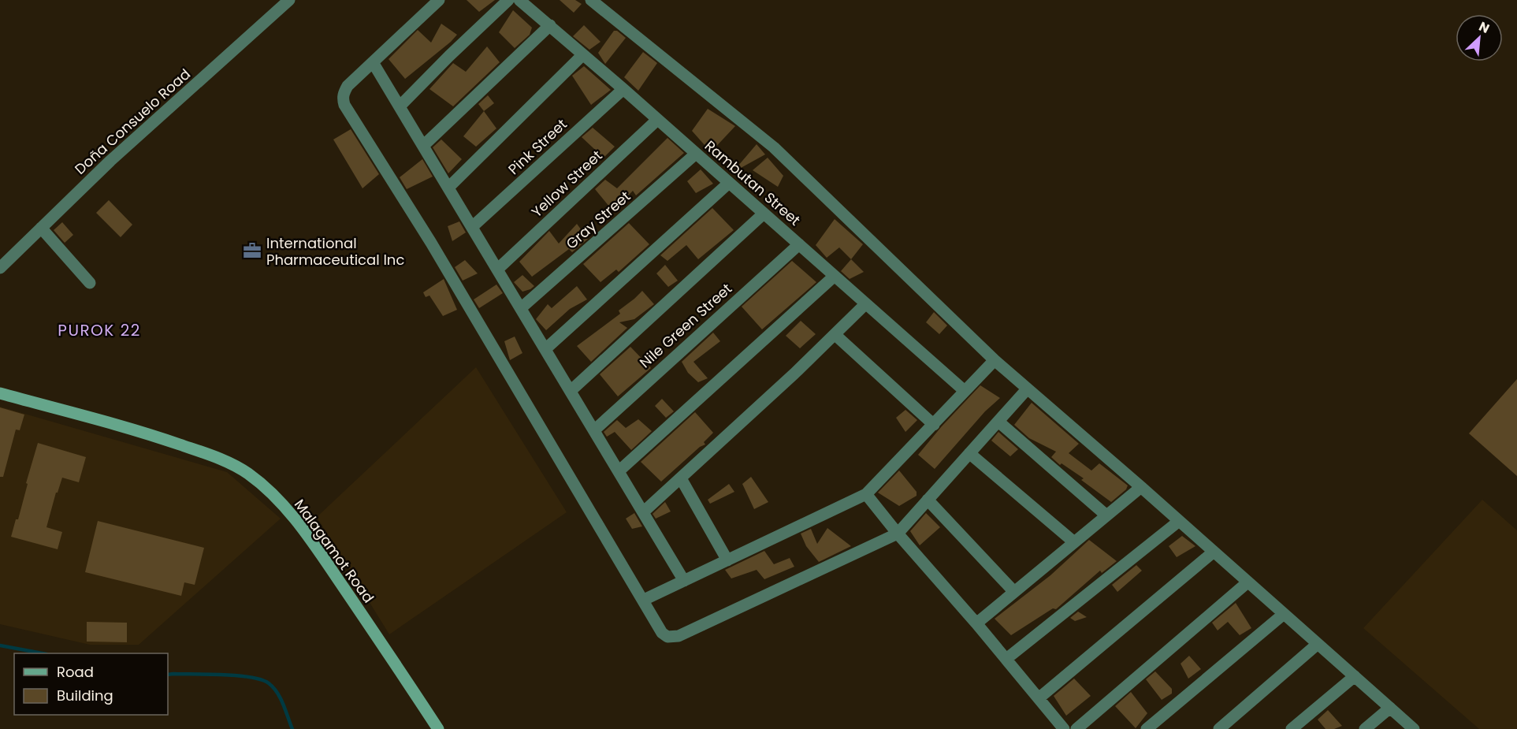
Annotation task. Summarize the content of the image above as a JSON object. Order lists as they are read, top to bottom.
{
  "streets": {
    "street": [
      "Doña Consuelo Road",
      "Pink Street",
      "Rambutan Street",
      "Yellow Street",
      "Gray Street",
      "Nile Green Street",
      "Malagamot Road"
    ]
  },
  "crossings": [
    ["Pink Street", "Rambutan Street"],
    ["Rambutan Street", "Yellow Street"],
    ["Rambutan Street", "Gray Street"],
    ["Rambutan Street", "Nile Green Street"]
  ],
  "districts": ["PUROK 22"],
  "places": {
    "office": ["International Pharmaceutical Inc"]
  },
  "legend": ["Road", "Building"],
  "north": "top right"
}
